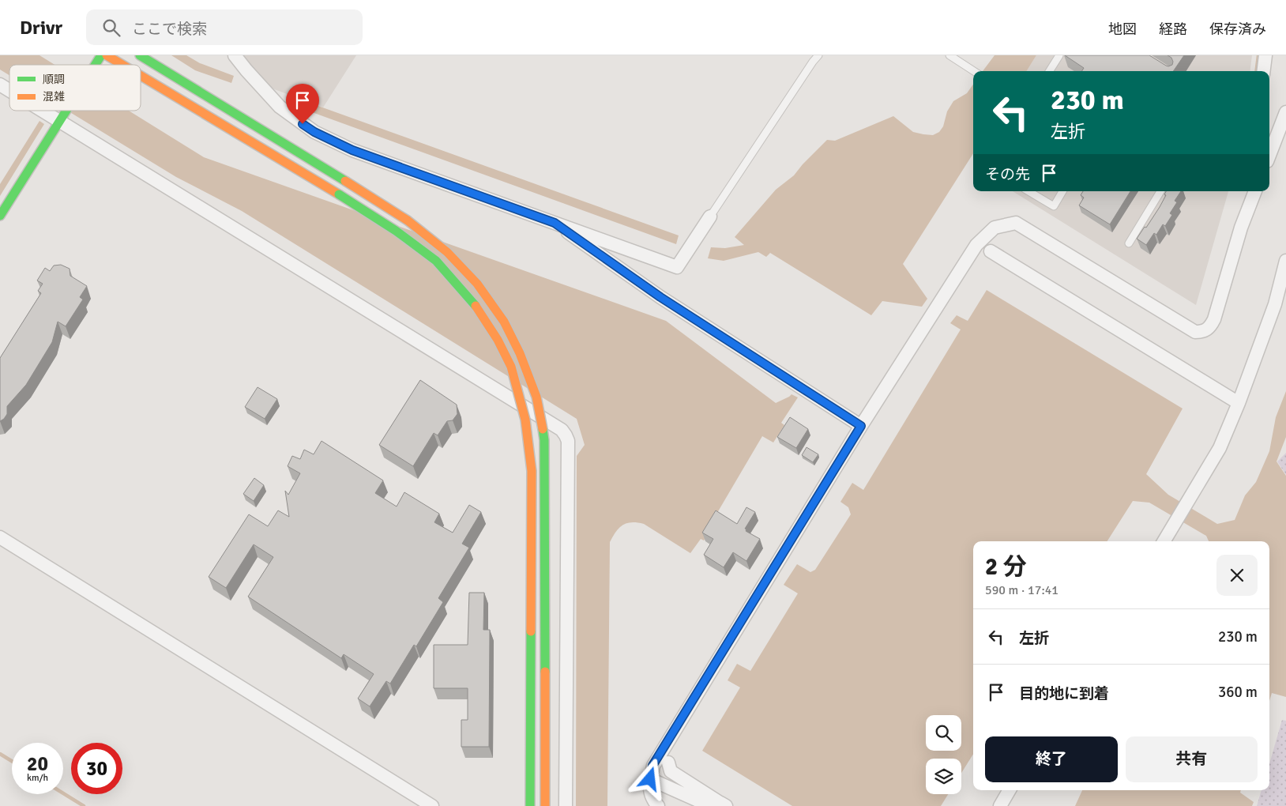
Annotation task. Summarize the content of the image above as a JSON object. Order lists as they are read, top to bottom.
{
  "legend": ["順調", "混雑"],
  "page": {
    "header": "Drivr",
    "search": "ここで検索",
    "nav": ["地図", "経路", "保存済み"],
    "turn": ["230 m", "左折"],
    "then": "その先",
    "heading": ["2 分", "590 m · 17:41"],
    "list": [
      {
        "name": "左折",
        "value": "230 m"
      },
      {
        "name": "目的地に到着",
        "value": "360 m"
      }
    ],
    "buttons": ["終了", "共有"],
    "speed": "20 km/h",
    "limit": "30"
  }
}
